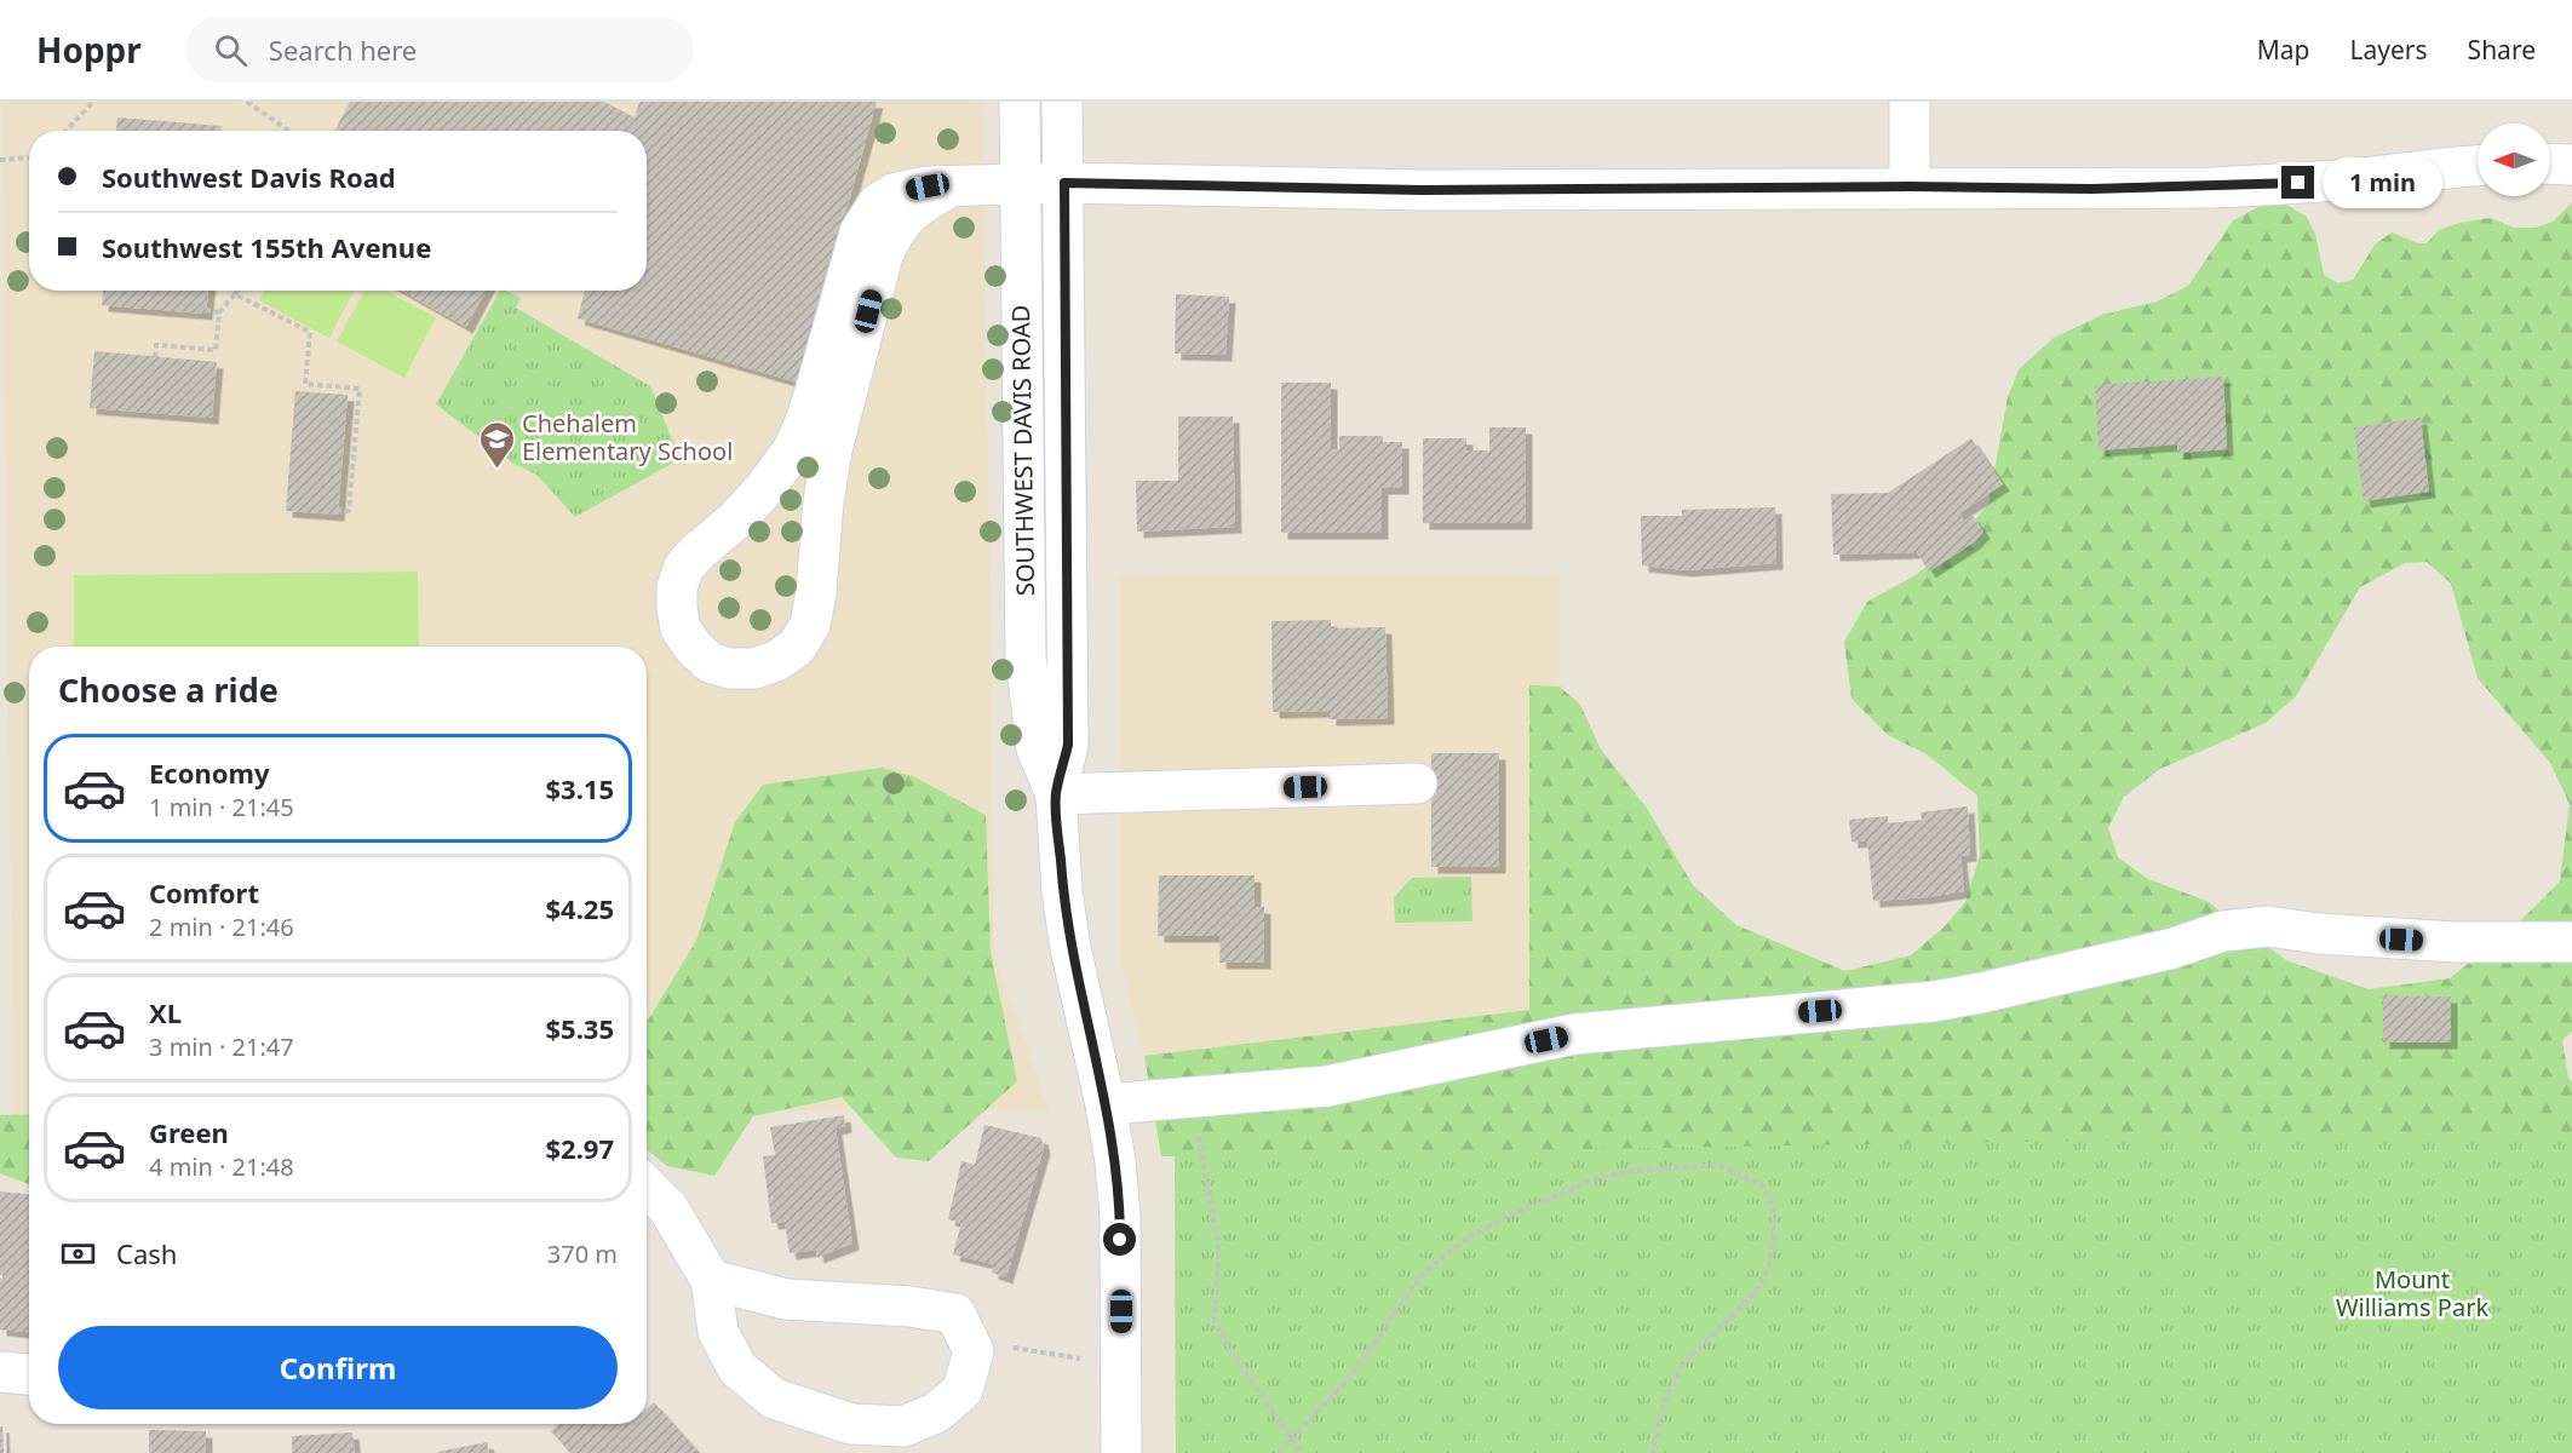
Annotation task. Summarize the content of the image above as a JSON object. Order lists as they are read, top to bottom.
{
  "streets": {
    "street": ["SOUTHWEST DAVIS ROAD"]
  },
  "parks": ["Mount Williams Park"],
  "places": {
    "school or university": ["Chehalem Elementary School"]
  },
  "north": "left",
  "page": {
    "header": "Hoppr",
    "search": "Search here",
    "nav": ["Map", "Layers", "Share"],
    "banner": ["Southwest Davis Road", "Southwest 155th Avenue"],
    "bubble": "1 min",
    "heading": "Choose a ride",
    "list": [
      {
        "name": "Economy",
        "note": "1 min · 21:45",
        "value": "$3.15"
      },
      {
        "name": "Comfort",
        "note": "2 min · 21:46",
        "value": "$4.25"
      },
      {
        "name": "XL",
        "note": "3 min · 21:47",
        "value": "$5.35"
      },
      {
        "name": "Green",
        "note": "4 min · 21:48",
        "value": "$2.97"
      }
    ],
    "pay": ["Cash", "370 m"],
    "buttons": "Confirm"
  }
}
